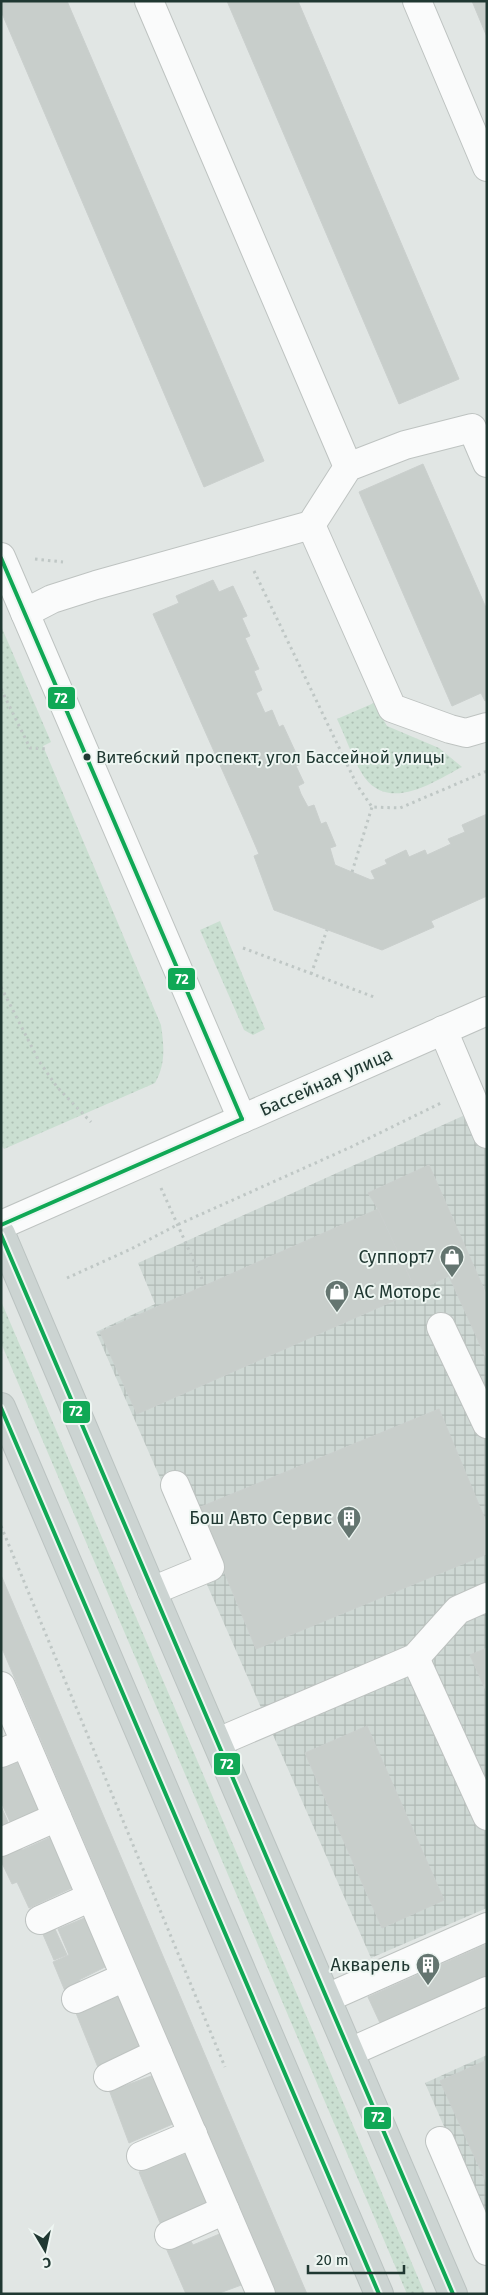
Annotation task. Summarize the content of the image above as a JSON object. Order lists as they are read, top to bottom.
{
  "streets": {
    "street": ["Бассейная улица"]
  },
  "places": {
    "other": ["Витебский проспект, угол Бассейной улицы"],
    "shop": ["Суппорт7", "АС Моторс"],
    "building": ["Бош Авто Сервис", "Акварель"]
  },
  "lines": ["transit line 72"],
  "scale_bar": "20 m",
  "north": "bottom"
}
